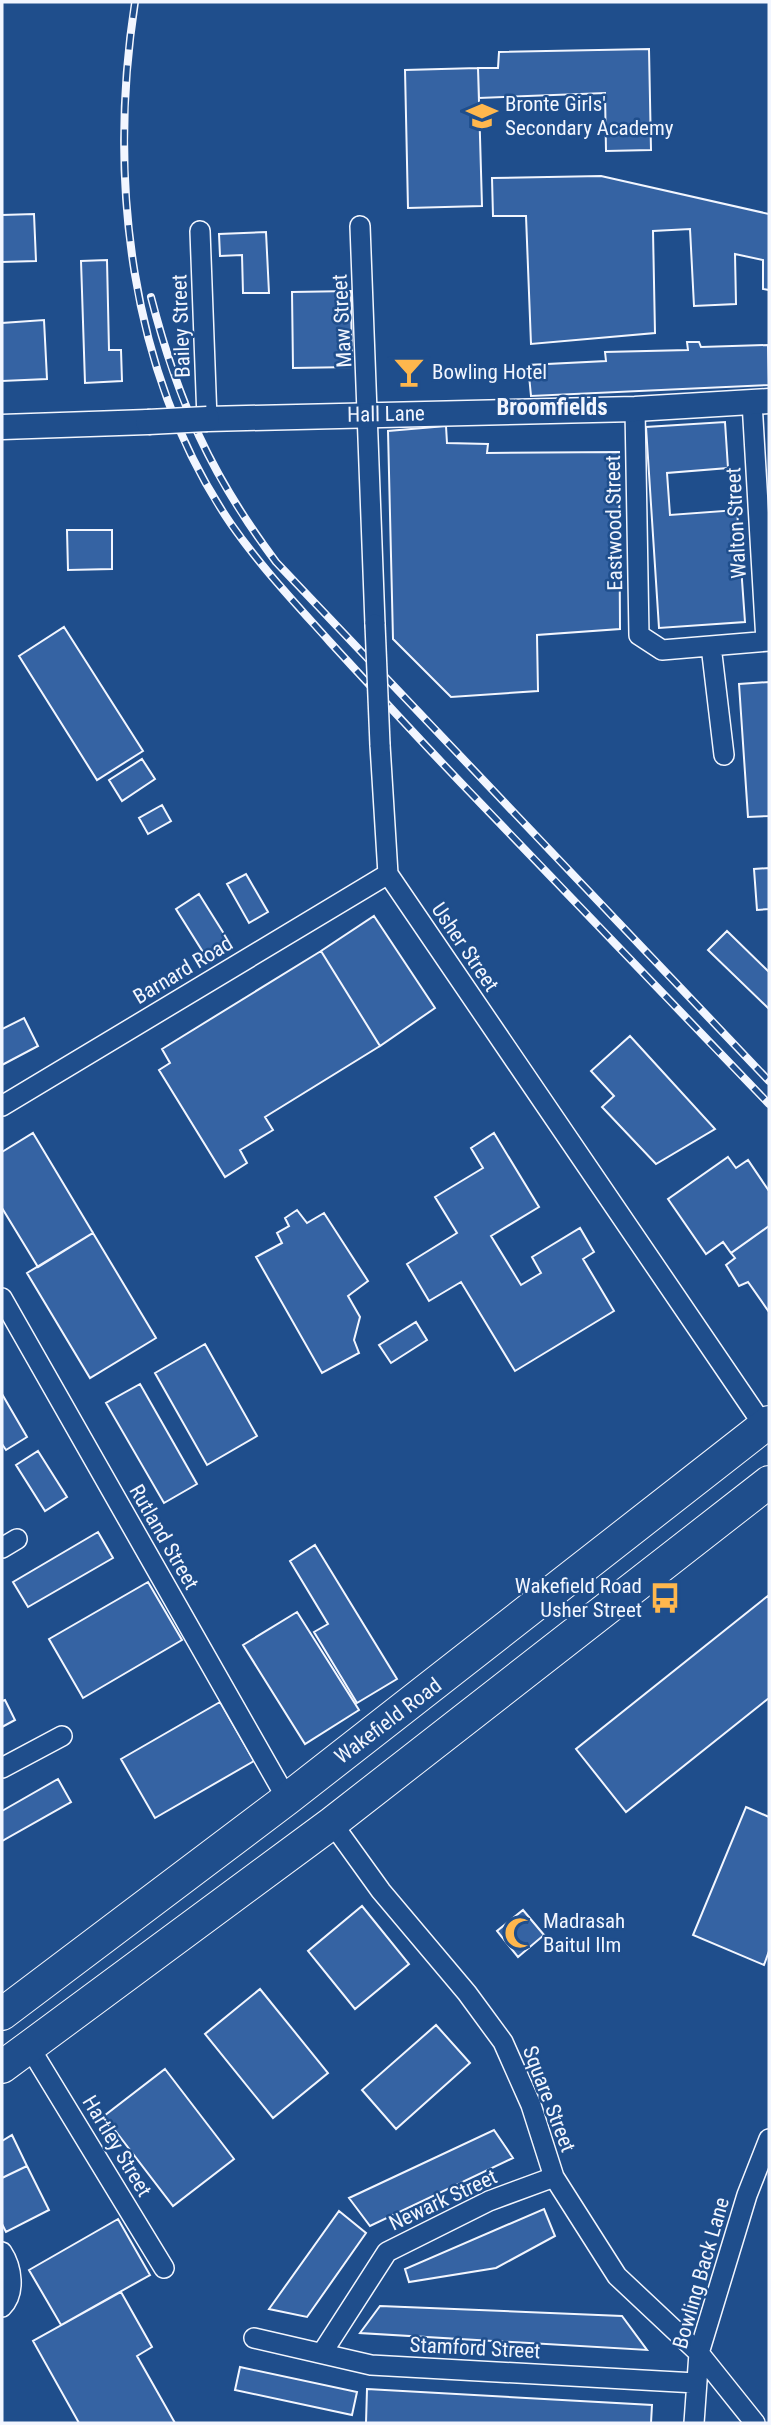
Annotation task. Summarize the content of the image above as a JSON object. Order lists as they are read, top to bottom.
{
  "streets": {
    "main road": ["Wakefield Road"],
    "street": [
      "Maw Street",
      "Bailey Street",
      "Hall Lane",
      "Eastwood Street",
      "Walton Street",
      "Usher Street",
      "Barnard Road",
      "Rutland Street",
      "Square Street",
      "Hartley Street",
      "Newark Street",
      "Bowling Back Lane",
      "Stamford Street"
    ]
  },
  "crossings": [
    ["Maw Street", "Hall Lane"],
    ["Bailey Street", "Hall Lane"],
    ["Hall Lane", "Eastwood Street"],
    ["Hall Lane", "Walton Street"],
    ["Usher Street", "Barnard Road"],
    ["Usher Street", "Wakefield Road"],
    ["Rutland Street", "Wakefield Road"],
    ["Square Street", "Newark Street"],
    ["Square Street", "Bowling Back Lane"],
    ["Newark Street", "Stamford Street"],
    ["Bowling Back Lane", "Stamford Street"]
  ],
  "districts": ["Broomfields"],
  "places": {
    "school or university": ["Bronte Girls' Secondary Academy"],
    "bar": ["Bowling Hotel"],
    "bus stop": ["Wakefield Road Usher Street"],
    "mosque": ["Madrasah Baitul Ilm"]
  }
}
